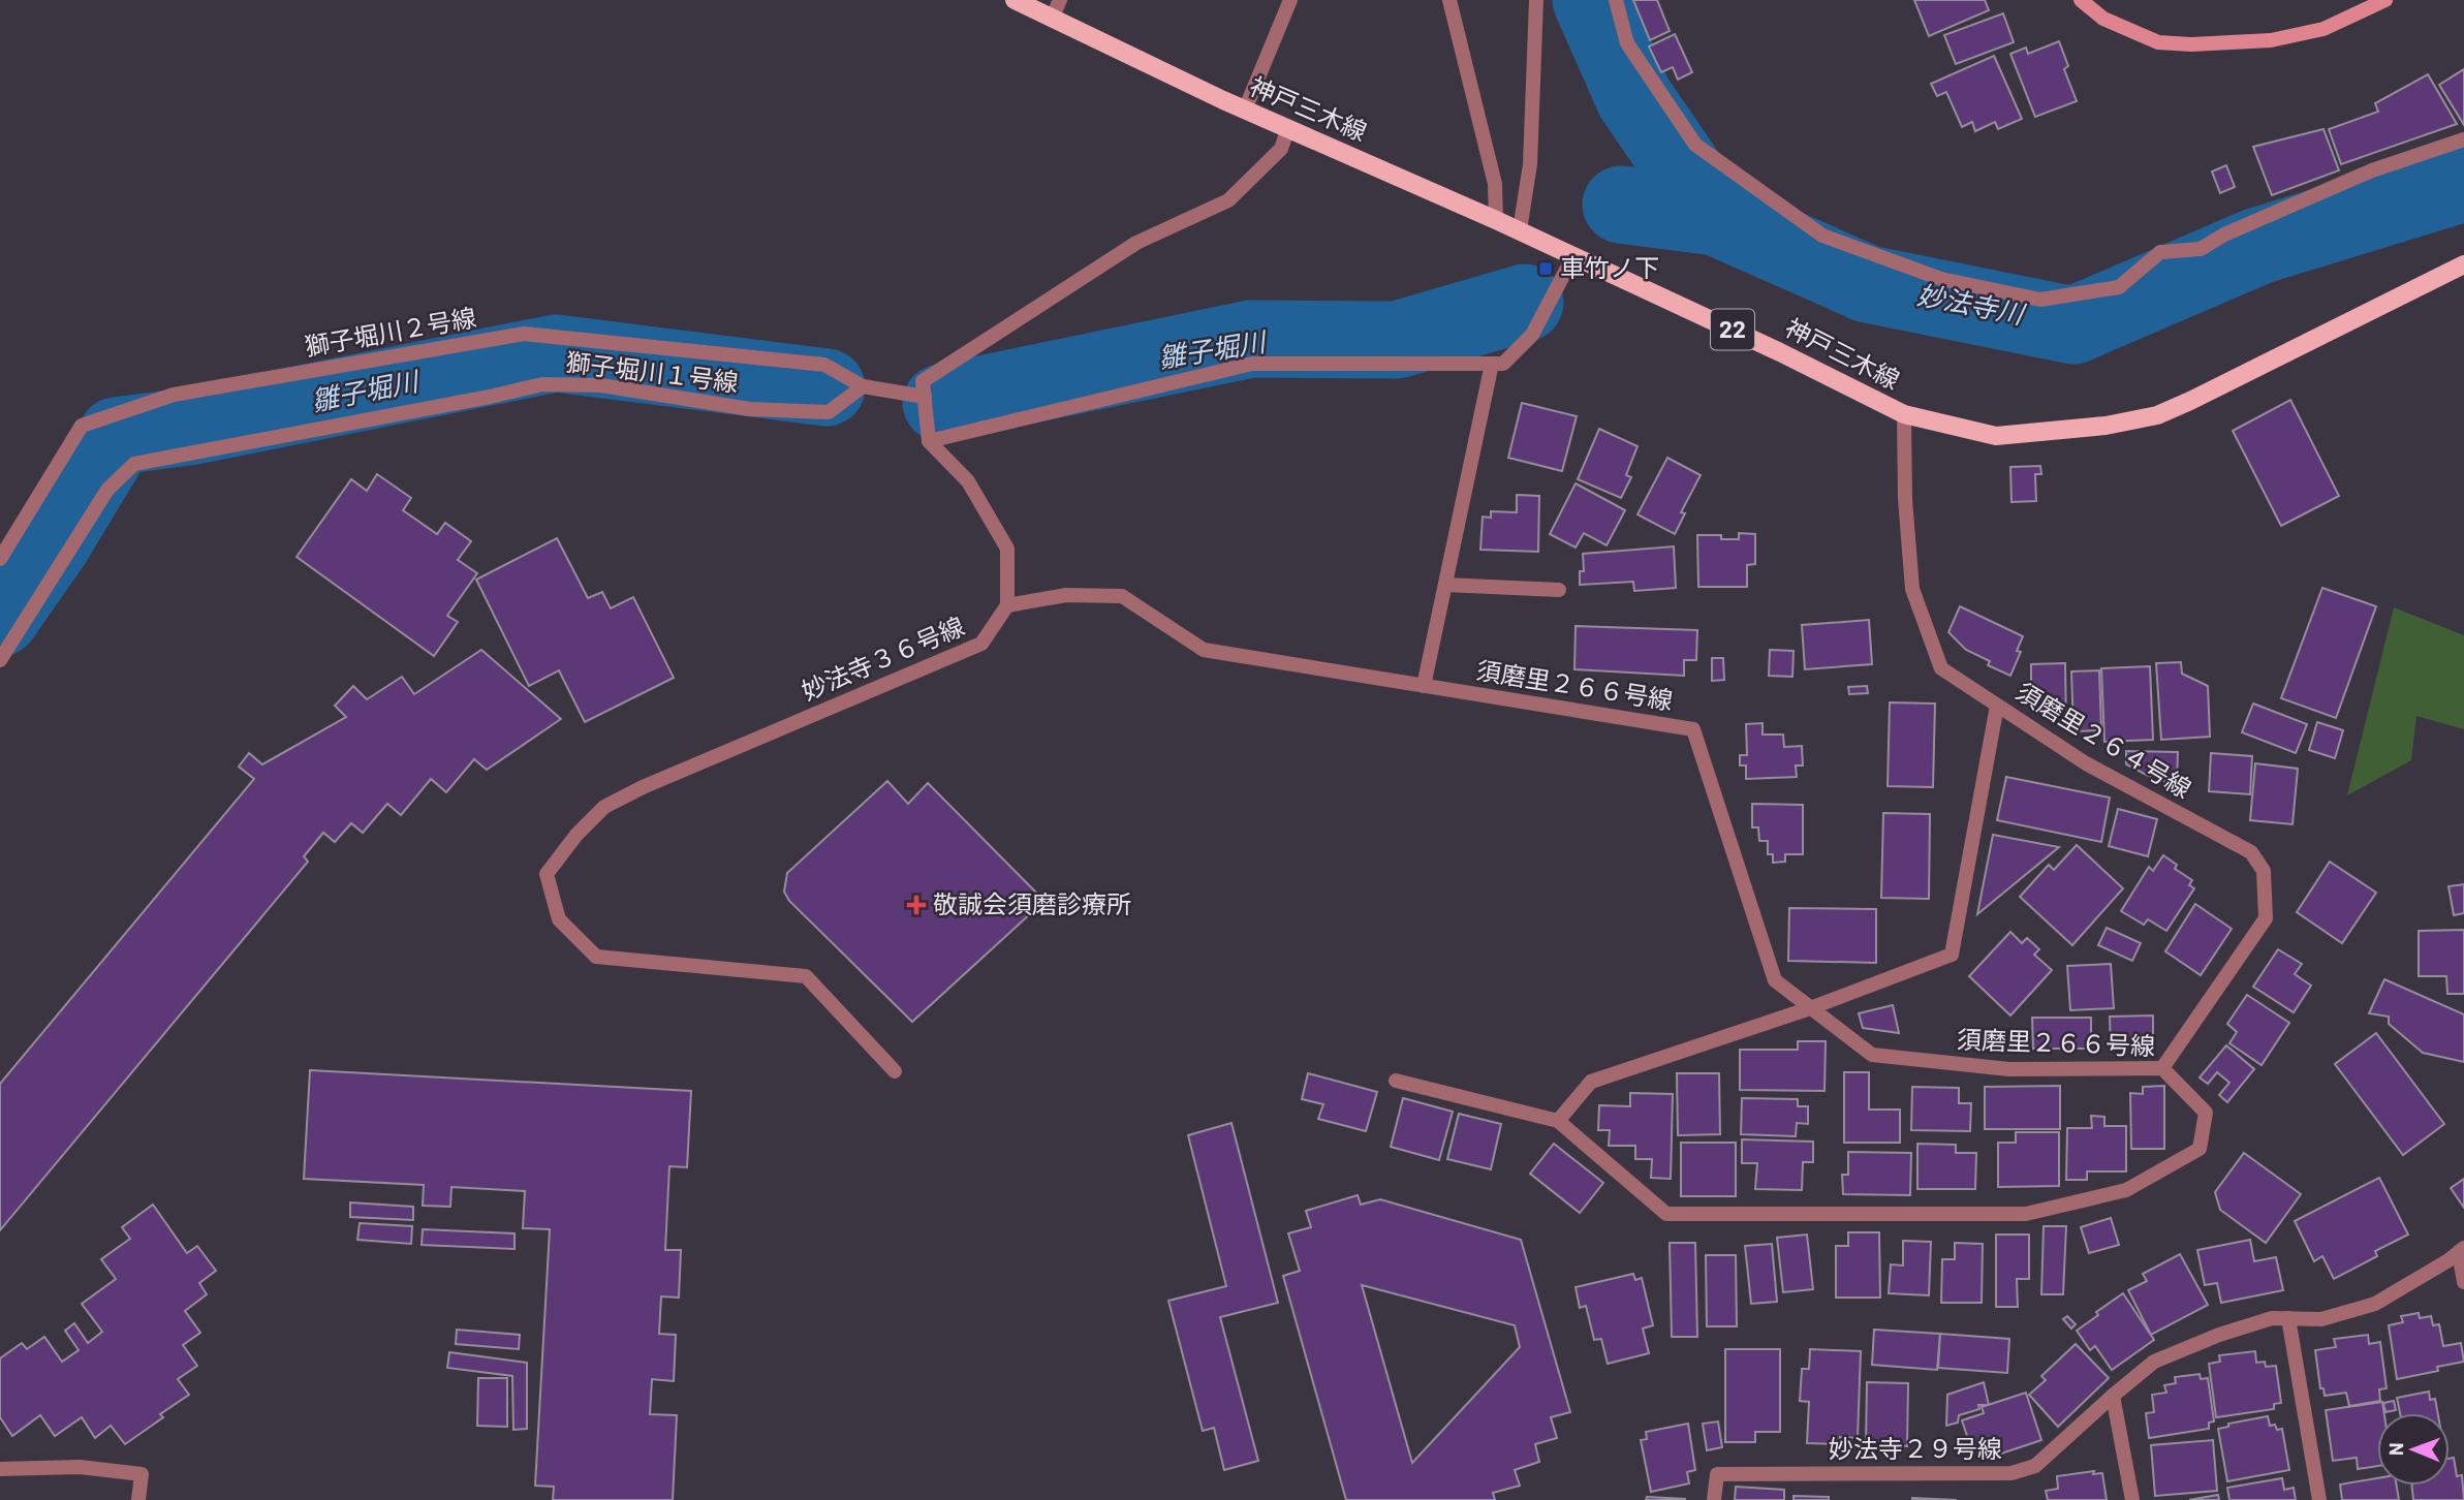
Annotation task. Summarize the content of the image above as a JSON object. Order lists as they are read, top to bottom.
{
  "streets": {
    "main road": ["神戸三木線", "22"],
    "street": [
      "獅子堀川２号線",
      "獅子堀川１号線",
      "妙法寺３６号線",
      "須磨里２６６号線",
      "須磨里２６４号線",
      "妙法寺２９号線"
    ]
  },
  "crossings": [
    ["神戸三木線", "須磨里２６４号線"],
    ["獅子堀川２号線", "獅子堀川１号線"],
    ["妙法寺３６号線", "須磨里２６６号線"],
    ["須磨里２６６号線", "須磨里２６４号線"]
  ],
  "water": ["妙法寺川", "雛子堀川"],
  "places": {
    "transit": ["車竹ノ下"],
    "health": ["敬誠会須磨診療所"]
  },
  "north": "left"
}
